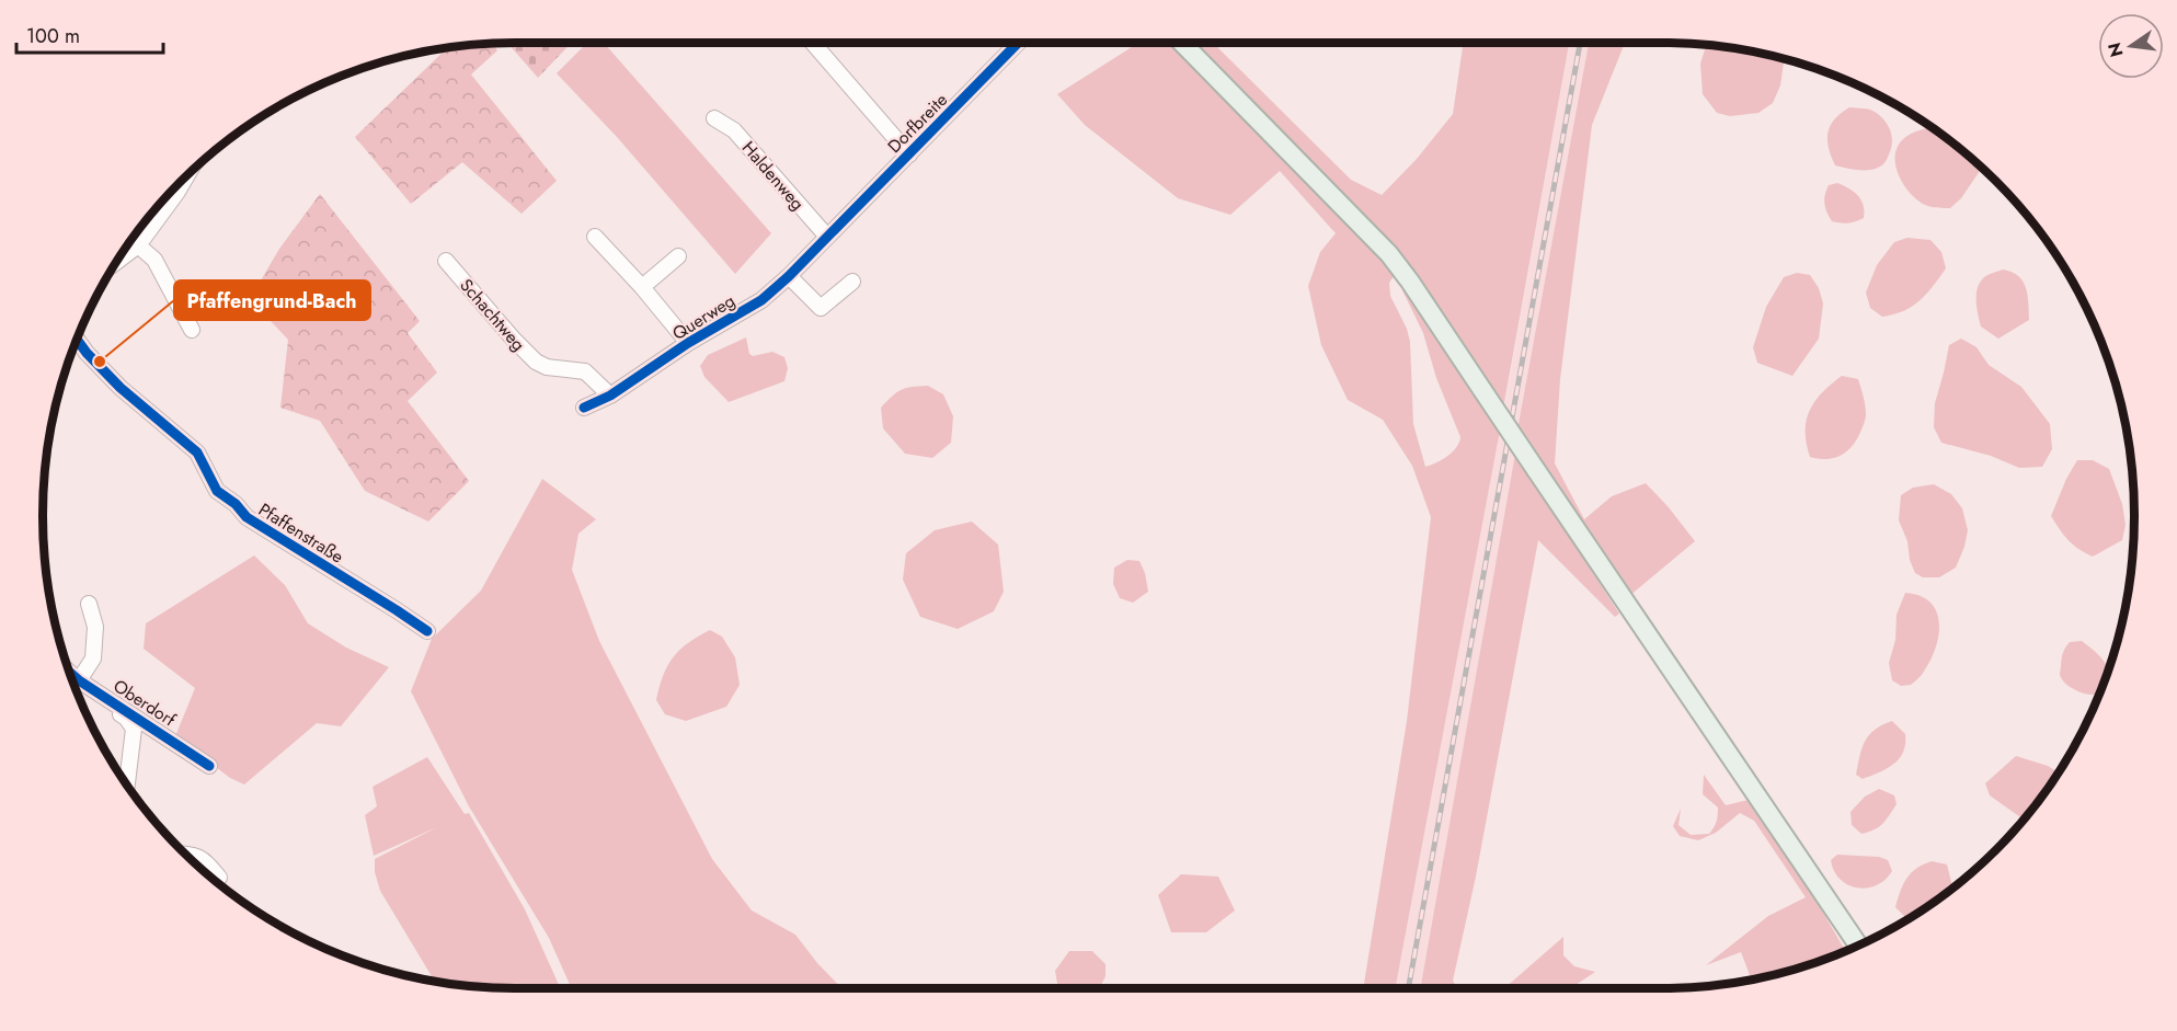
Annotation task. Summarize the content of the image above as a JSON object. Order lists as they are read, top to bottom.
{
  "streets": {
    "street": [
      "Dorfbreite",
      "Haldenweg",
      "Schachtweg",
      "Querweg",
      "Pfaffenstraße",
      "Oberdorf"
    ]
  },
  "crossings": [
    ["Dorfbreite", "Haldenweg"],
    ["Dorfbreite", "Querweg"],
    ["Haldenweg", "Querweg"],
    ["Schachtweg", "Querweg"]
  ],
  "places": ["Pfaffengrund-Bach"],
  "scale_bar": "100 m",
  "north": "left"
}
